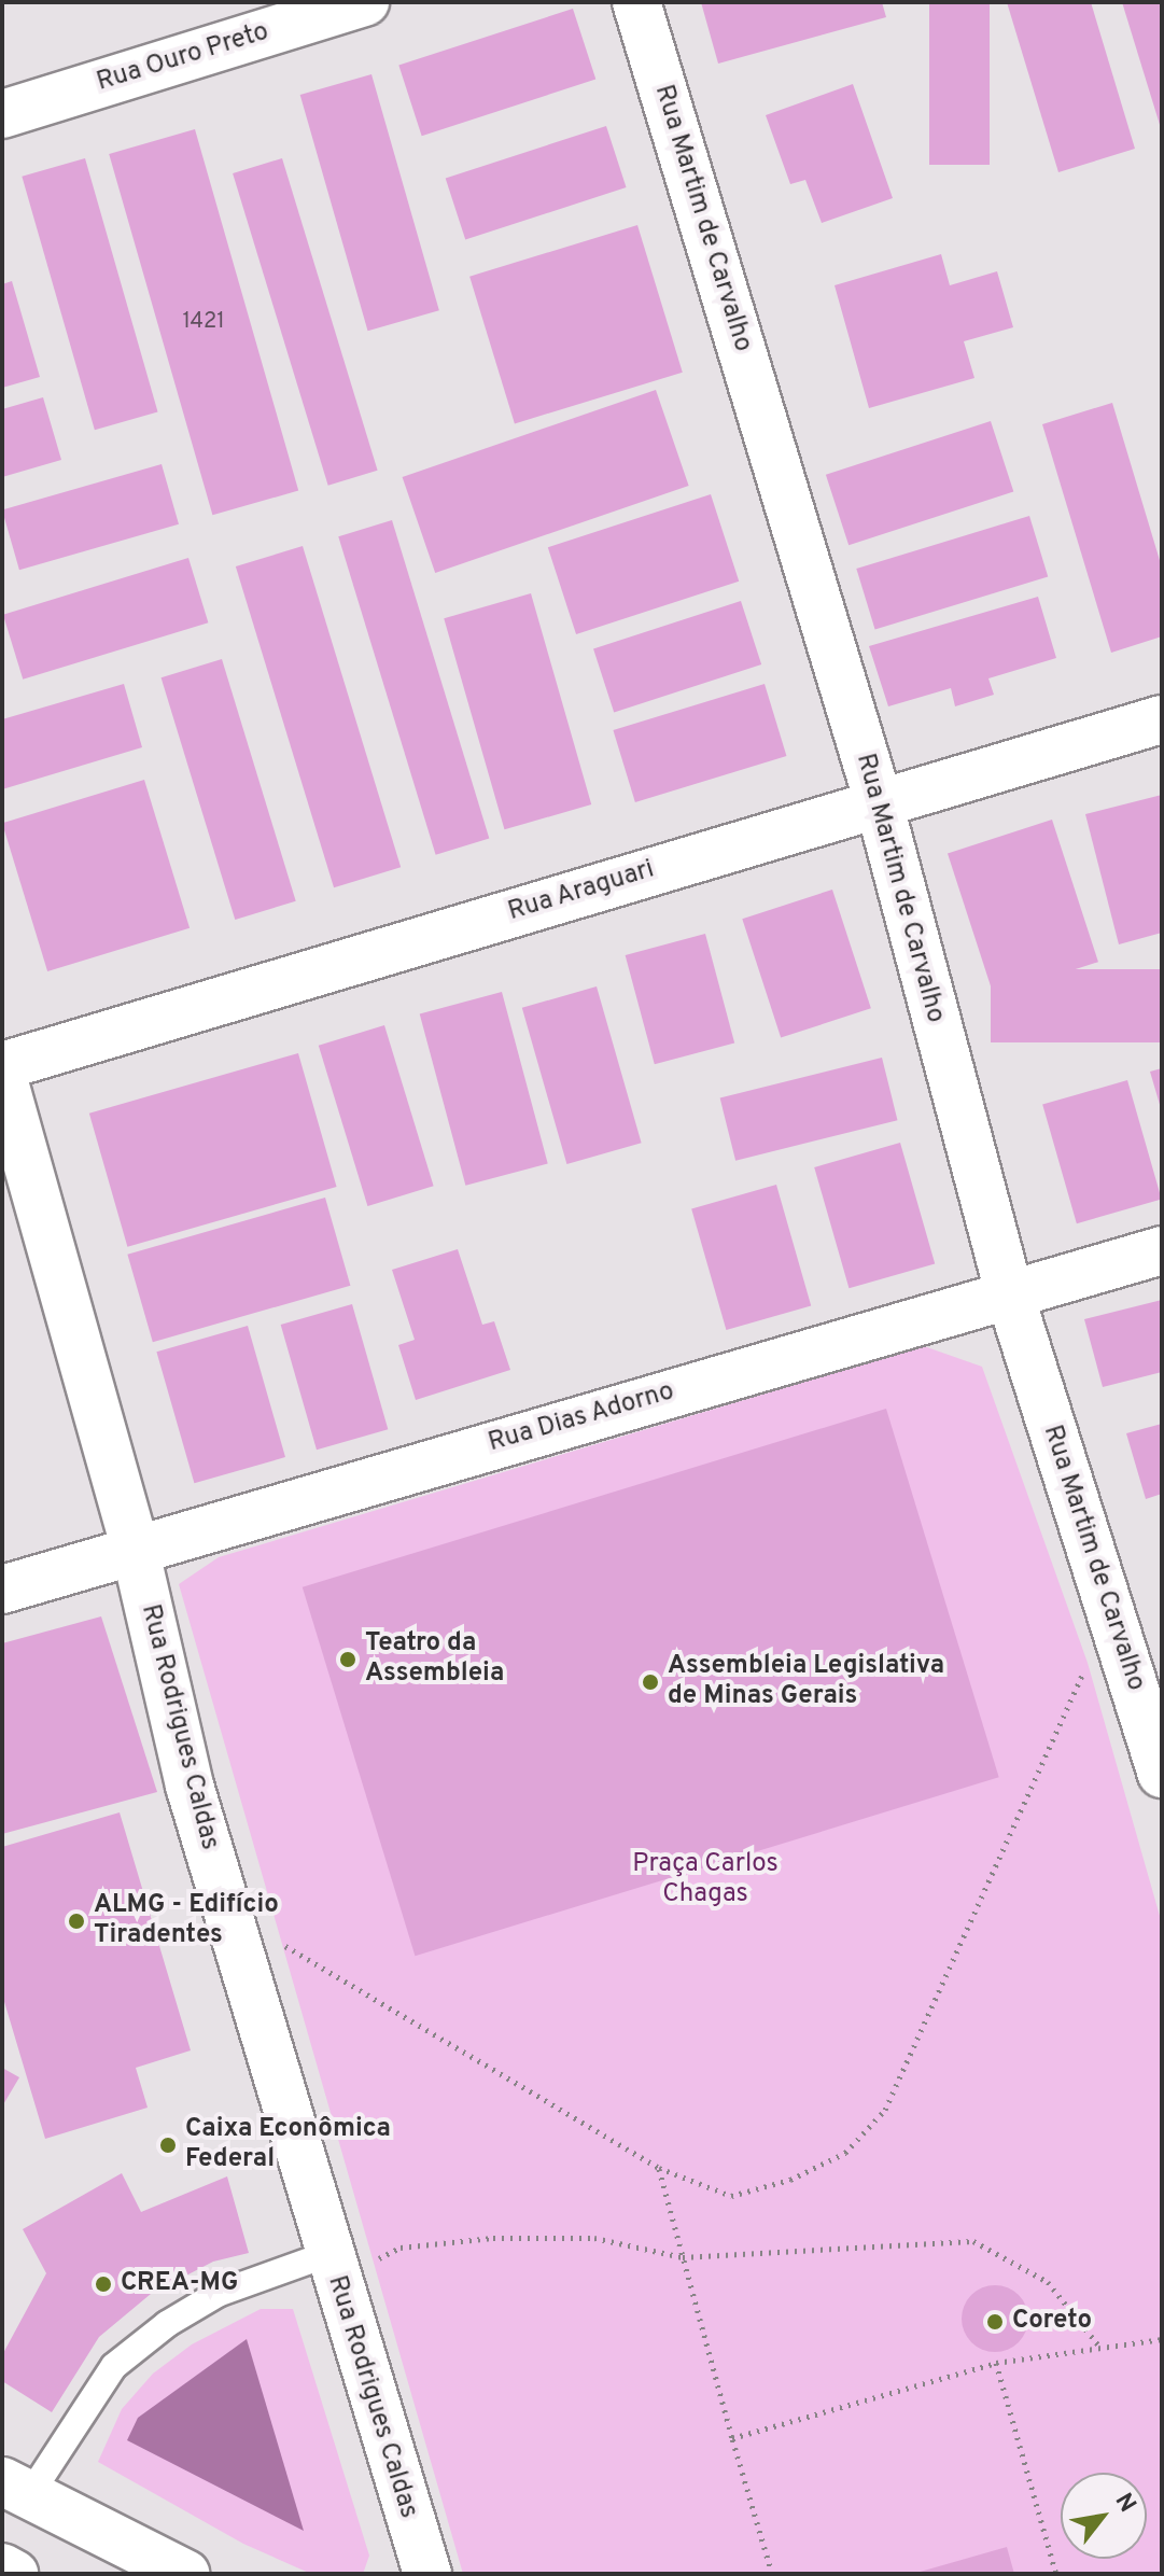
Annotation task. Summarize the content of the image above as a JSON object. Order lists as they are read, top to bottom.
{
  "streets": {
    "street": [
      "Rua Ouro Preto",
      "Rua Martim de Carvalho",
      "Rua Araguari",
      "Rua Dias Adorno",
      "Rua Rodrigues Caldas"
    ]
  },
  "crossings": [
    ["Rua Martim de Carvalho", "Rua Araguari"],
    ["Rua Martim de Carvalho", "Rua Dias Adorno"],
    ["Rua Dias Adorno", "Rua Rodrigues Caldas"]
  ],
  "parks": ["Praça Carlos Chagas"],
  "places": [
    "Teatro da Assembleia",
    "Assembleia Legislativa de Minas Gerais",
    "ALMG - Edifício Tiradentes",
    "Caixa Econômica Federal",
    "CREA-MG",
    "Coreto"
  ],
  "house_numbers": ["1421"],
  "north": "top right"
}
